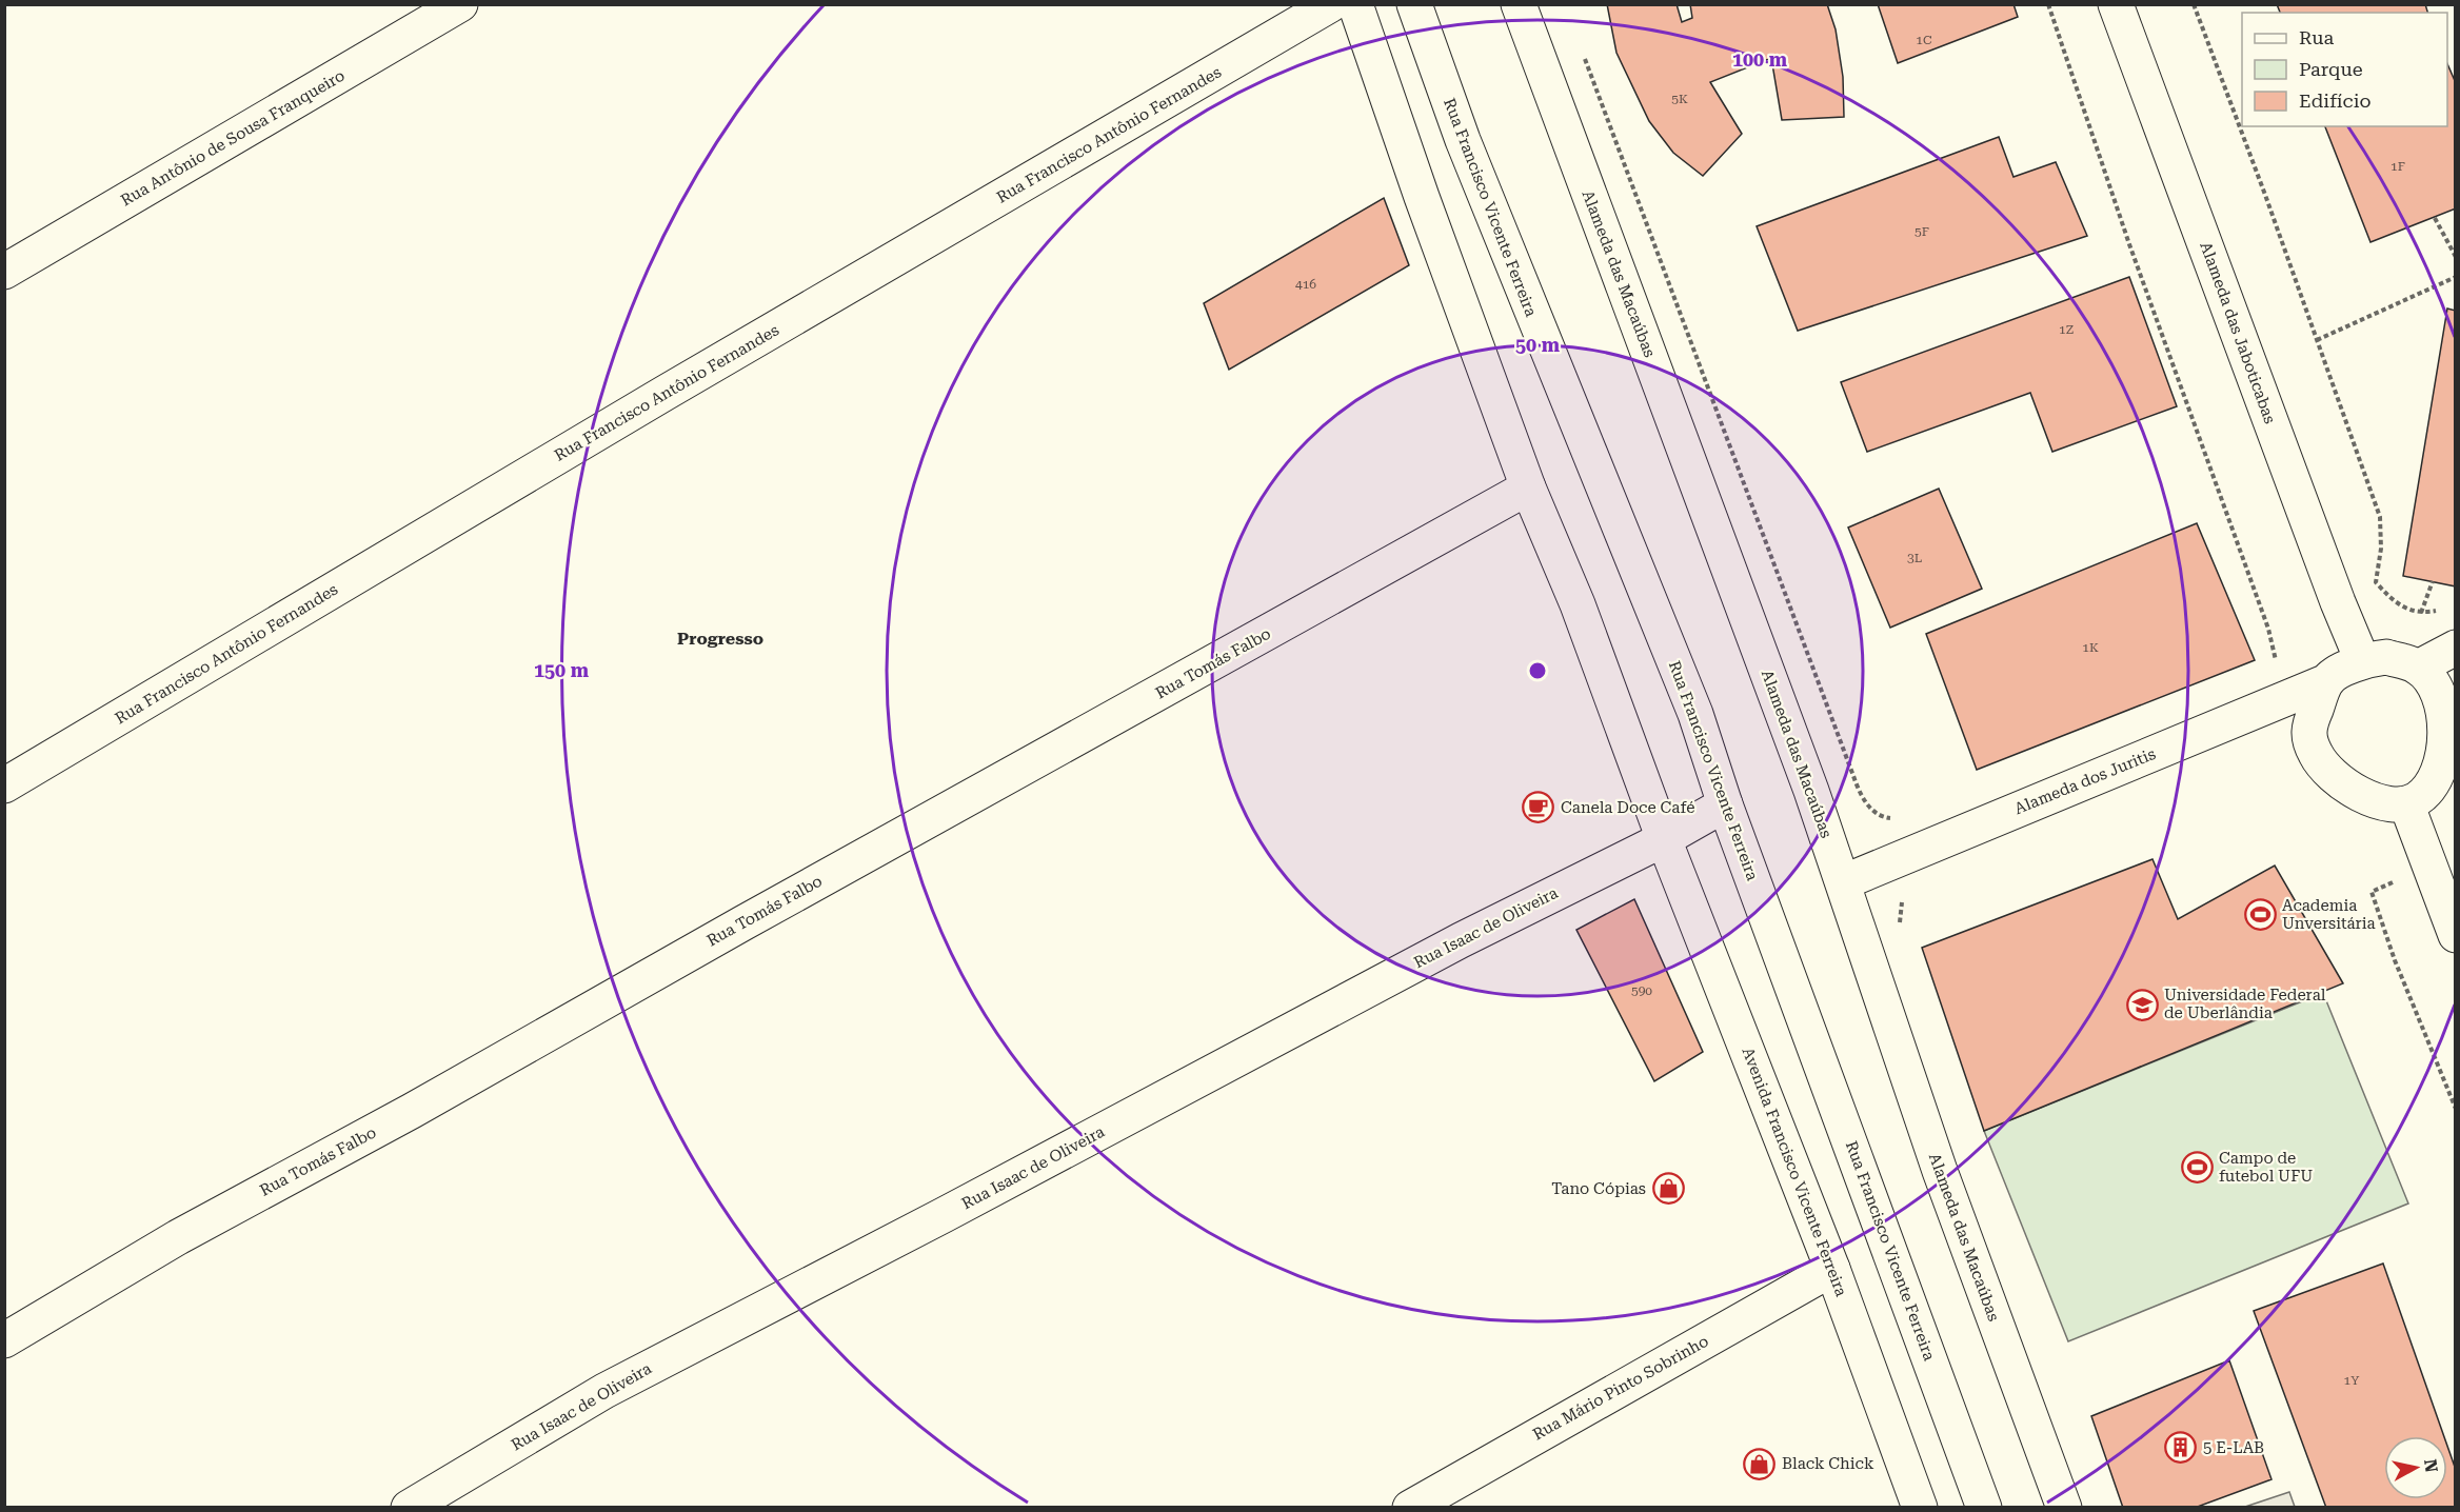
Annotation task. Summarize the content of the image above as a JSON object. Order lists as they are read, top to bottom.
{
  "streets": {
    "street": [
      "Rua Francisco Antônio Fernandes",
      "Rua Antônio de Sousa Franqueiro",
      "Rua Francisco Vicente Ferreira",
      "Alameda das Macaúbas",
      "Alameda das Jaboticabas",
      "Rua Tomás Falbo",
      "Alameda dos Juritis",
      "Rua Isaac de Oliveira",
      "Avenida Francisco Vicente Ferreira",
      "Rua Mário Pinto Sobrinho"
    ]
  },
  "crossings": [
    ["Rua Francisco Vicente Ferreira", "Rua Isaac de Oliveira"],
    ["Alameda das Macaúbas", "Alameda dos Juritis"],
    ["Alameda das Jaboticabas", "Alameda dos Juritis"],
    ["Rua Isaac de Oliveira", "Avenida Francisco Vicente Ferreira"],
    ["Avenida Francisco Vicente Ferreira", "Rua Mário Pinto Sobrinho"]
  ],
  "districts": ["Progresso"],
  "places": {
    "cafe": ["Canela Doce Café"],
    "sports": ["Academia Unversitária", "Campo de futebol UFU"],
    "school or university": ["Universidade Federal de Uberlândia"],
    "shop": ["Tano Cópias", "Black Chick"],
    "building": ["5 E-LAB"]
  },
  "house_numbers": [
    "1C",
    "5K",
    "1F",
    "5F",
    "416",
    "1Z",
    "3L",
    "1K",
    "590",
    "1Y"
  ],
  "legend": ["Rua", "Parque", "Edifício"],
  "north": "right",
  "rings": ["100 m", "50 m", "150 m"]
}
